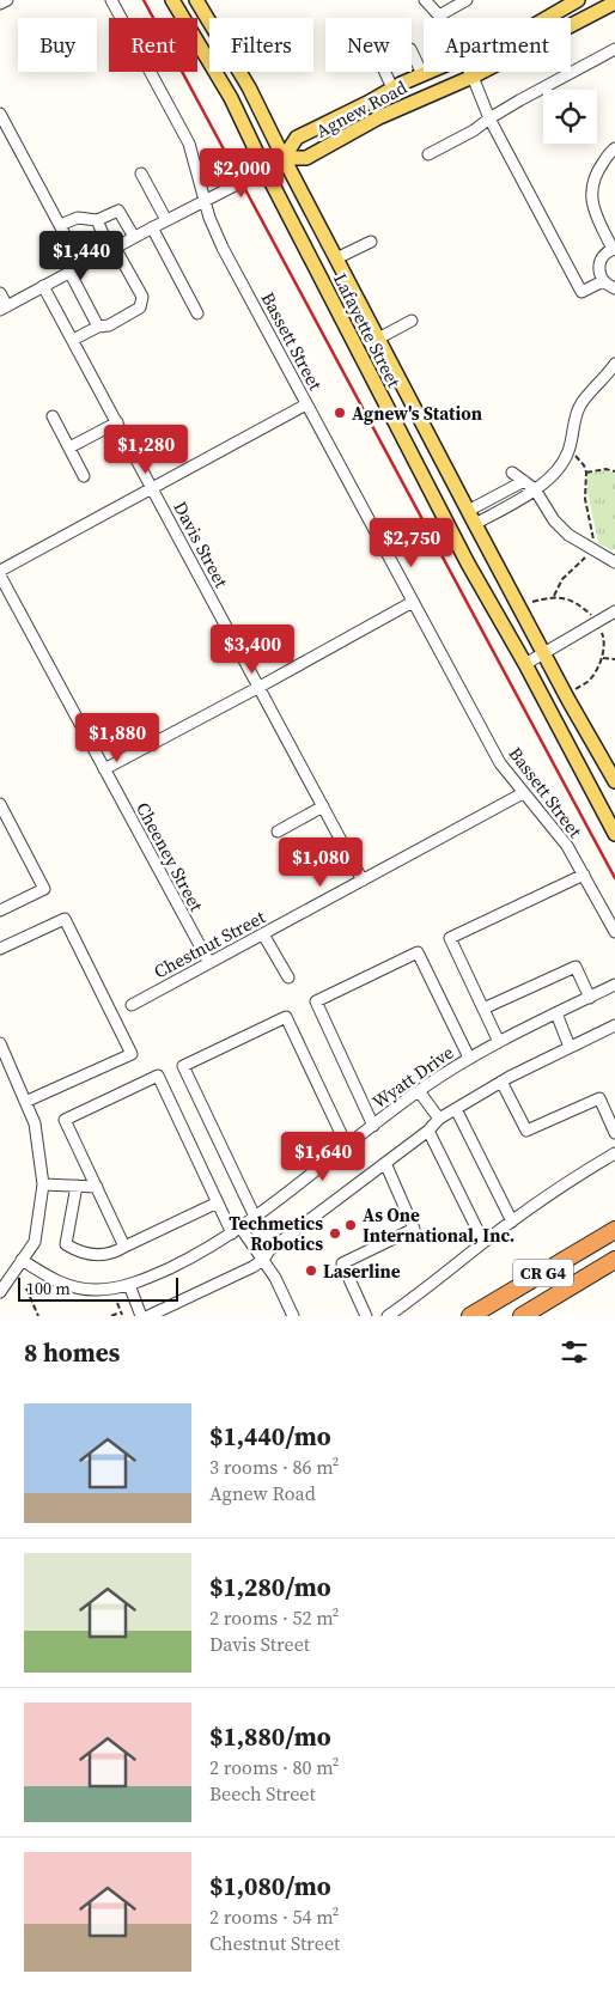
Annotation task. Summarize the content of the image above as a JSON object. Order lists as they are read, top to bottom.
{
  "streets": {
    "highway": ["CR G4"],
    "main road": ["Agnew Road", "Lafayette Street"],
    "street": [
      "Bassett Street",
      "Davis Street",
      "Cheeney Street",
      "Chestnut Street",
      "Wyatt Drive"
    ]
  },
  "crossings": [
    ["Agnew Road", "Lafayette Street"],
    ["Agnew Road", "Bassett Street"],
    ["Agnew Road", "Davis Street"],
    ["Bassett Street", "Chestnut Street"],
    ["Davis Street", "Chestnut Street"],
    ["Cheeney Street", "Chestnut Street"]
  ],
  "places": [
    "Agnew's Station",
    "As One International, Inc.",
    "Techmetics Robotics",
    "Laserline"
  ],
  "scale_bar": "100 m",
  "page": {
    "chip": [
      "Buy",
      "Rent",
      "Filters",
      "New",
      "Apartment"
    ],
    "price": [
      "$2,000",
      "$1,440",
      "$1,280",
      "$2,750",
      "$3,400",
      "$1,880",
      "$1,080",
      "$1,640"
    ],
    "scale": "100 m",
    "heading": "8 homes",
    "list": [
      {
        "name": "$1,440/mo",
        "note": "3 rooms · 86 m² · Agnew Road"
      },
      {
        "name": "$1,280/mo",
        "note": "2 rooms · 52 m² · Davis Street"
      },
      {
        "name": "$1,880/mo",
        "note": "2 rooms · 80 m² · Beech Street"
      },
      {
        "name": "$1,080/mo",
        "note": "2 rooms · 54 m² · Chestnut Street"
      }
    ]
  }
}
